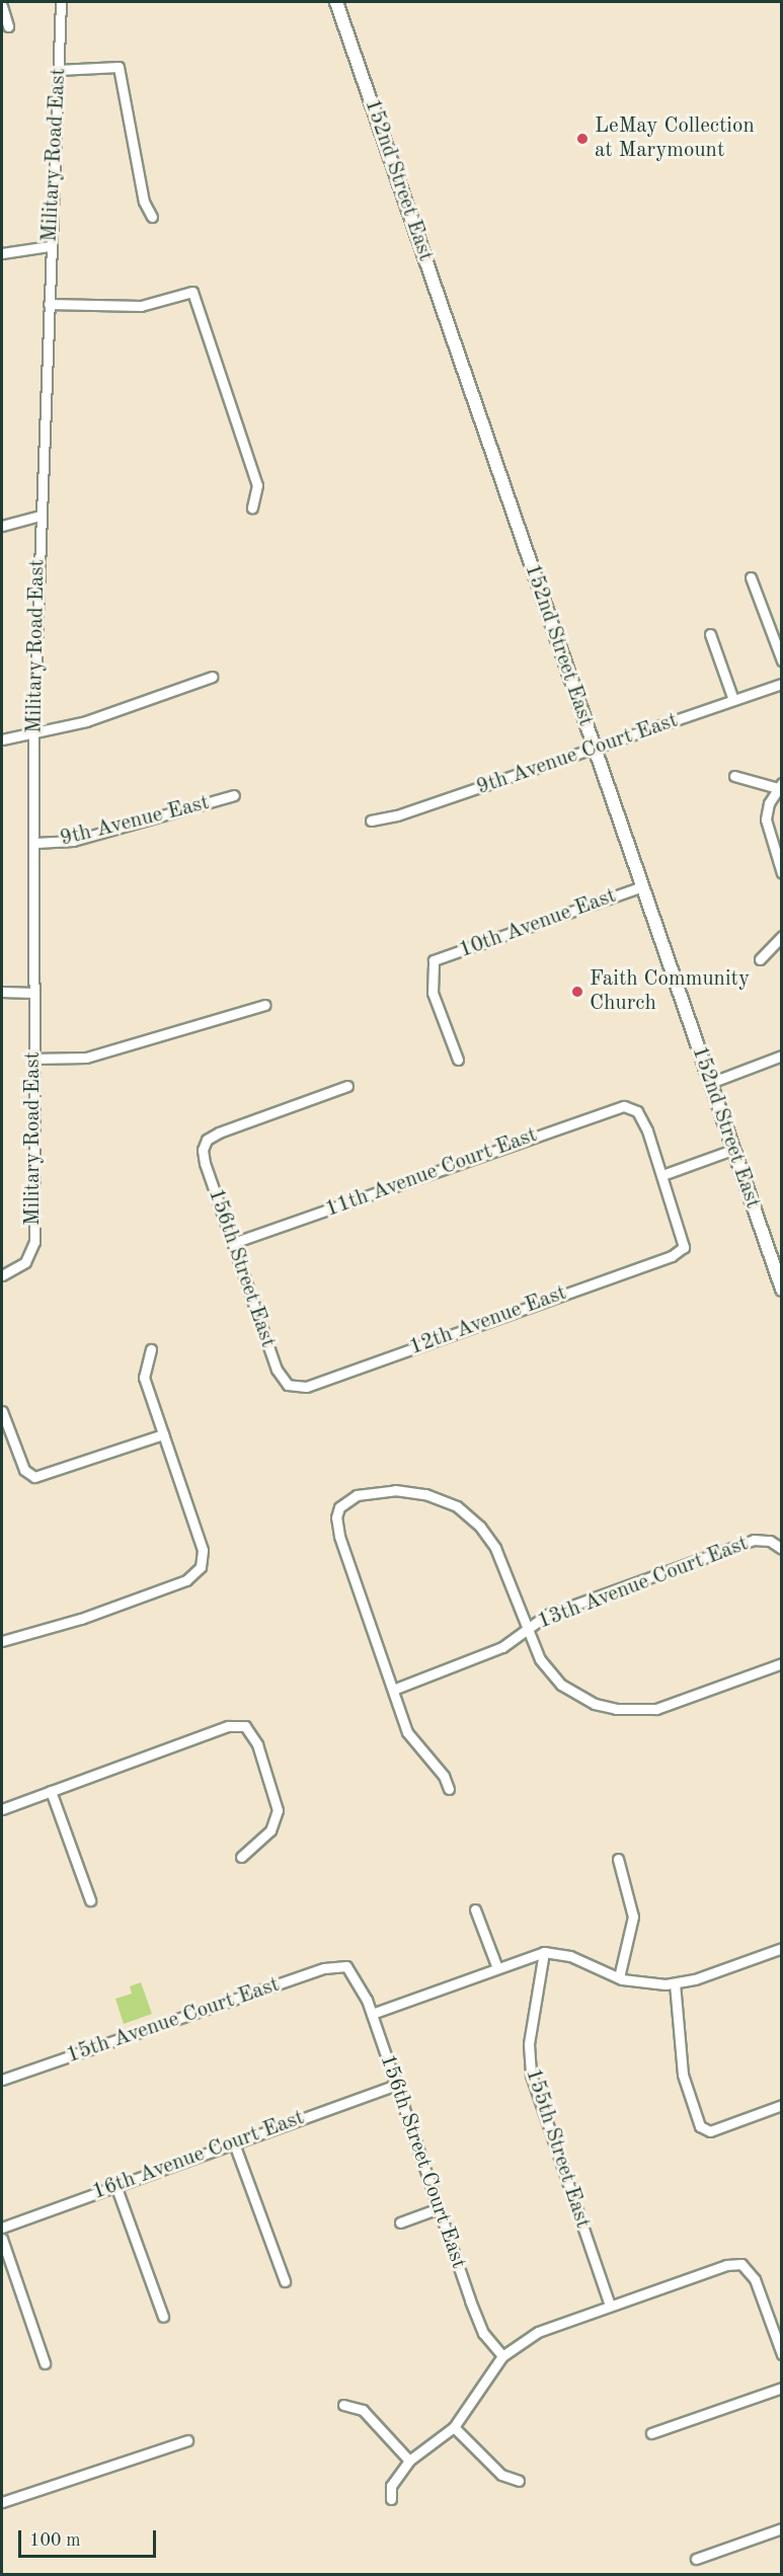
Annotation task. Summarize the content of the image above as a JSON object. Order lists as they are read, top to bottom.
{
  "streets": {
    "main road": ["152nd Street East"],
    "street": [
      "Military Road East",
      "9th Avenue Court East",
      "9th Avenue East",
      "10th Avenue East",
      "11th Avenue Court East",
      "156th Street East",
      "12th Avenue East",
      "13th Avenue Court East",
      "15th Avenue Court East",
      "155th Street East",
      "16th Avenue Court East",
      "156th Street Court East"
    ]
  },
  "crossings": [
    ["Military Road East", "9th Avenue East"],
    ["152nd Street East", "9th Avenue Court East"],
    ["152nd Street East", "10th Avenue East"],
    ["11th Avenue Court East", "156th Street East"],
    ["11th Avenue Court East", "12th Avenue East"],
    ["156th Street East", "12th Avenue East"],
    ["15th Avenue Court East", "156th Street Court East"],
    ["16th Avenue Court East", "156th Street Court East"]
  ],
  "places": ["LeMay Collection at Marymount", "Faith Community Church"],
  "scale_bar": "100 m"
}
